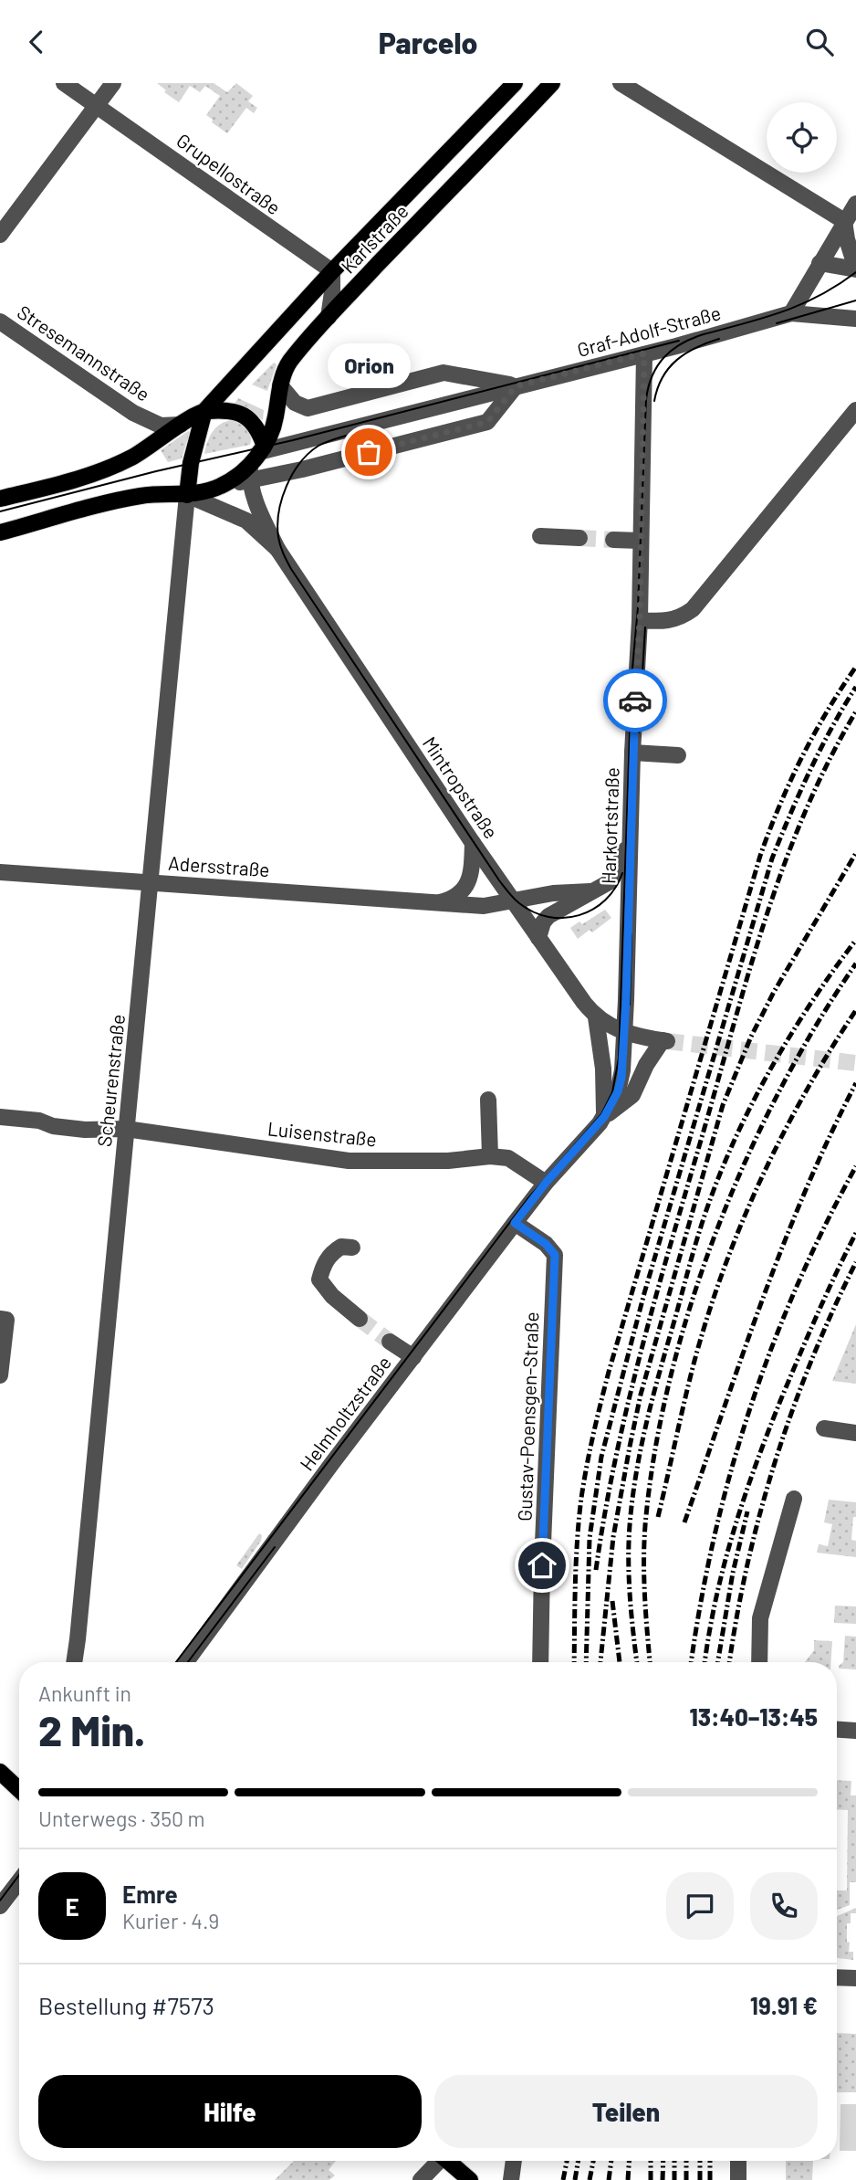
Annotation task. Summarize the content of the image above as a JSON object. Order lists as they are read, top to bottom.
{
  "streets": {
    "main road": ["Karlstraße", "Graf-Adolf-Straße"],
    "street": [
      "Grupellostraße",
      "Stresemannstraße",
      "Mintropstraße",
      "Harkortstraße",
      "Adersstraße",
      "Scheurenstraße",
      "Luisenstraße",
      "Helmholtzstraße",
      "Gustav-Poensgen-Straße"
    ]
  },
  "crossings": [
    ["Grupellostraße", "Karlstraße"],
    ["Karlstraße", "Graf-Adolf-Straße"],
    ["Karlstraße", "Mintropstraße"],
    ["Graf-Adolf-Straße", "Mintropstraße"],
    ["Graf-Adolf-Straße", "Harkortstraße"],
    ["Graf-Adolf-Straße", "Scheurenstraße"],
    ["Mintropstraße", "Harkortstraße"],
    ["Mintropstraße", "Adersstraße"],
    ["Adersstraße", "Scheurenstraße"],
    ["Scheurenstraße", "Luisenstraße"],
    ["Luisenstraße", "Helmholtzstraße"],
    ["Helmholtzstraße", "Gustav-Poensgen-Straße"]
  ],
  "places": ["Orion"],
  "page": {
    "header": "Parcelo",
    "bubble": "Orion",
    "heading": ["2 Min.", "Ankunft in", "13:40–13:45"],
    "panel": [
      "Emre",
      "Kurier · 4.9",
      "Bestellung #7573",
      "19.91 €"
    ],
    "bar": "Unterwegs · 350 m",
    "round": "E",
    "buttons": ["Hilfe", "Teilen"]
  }
}
